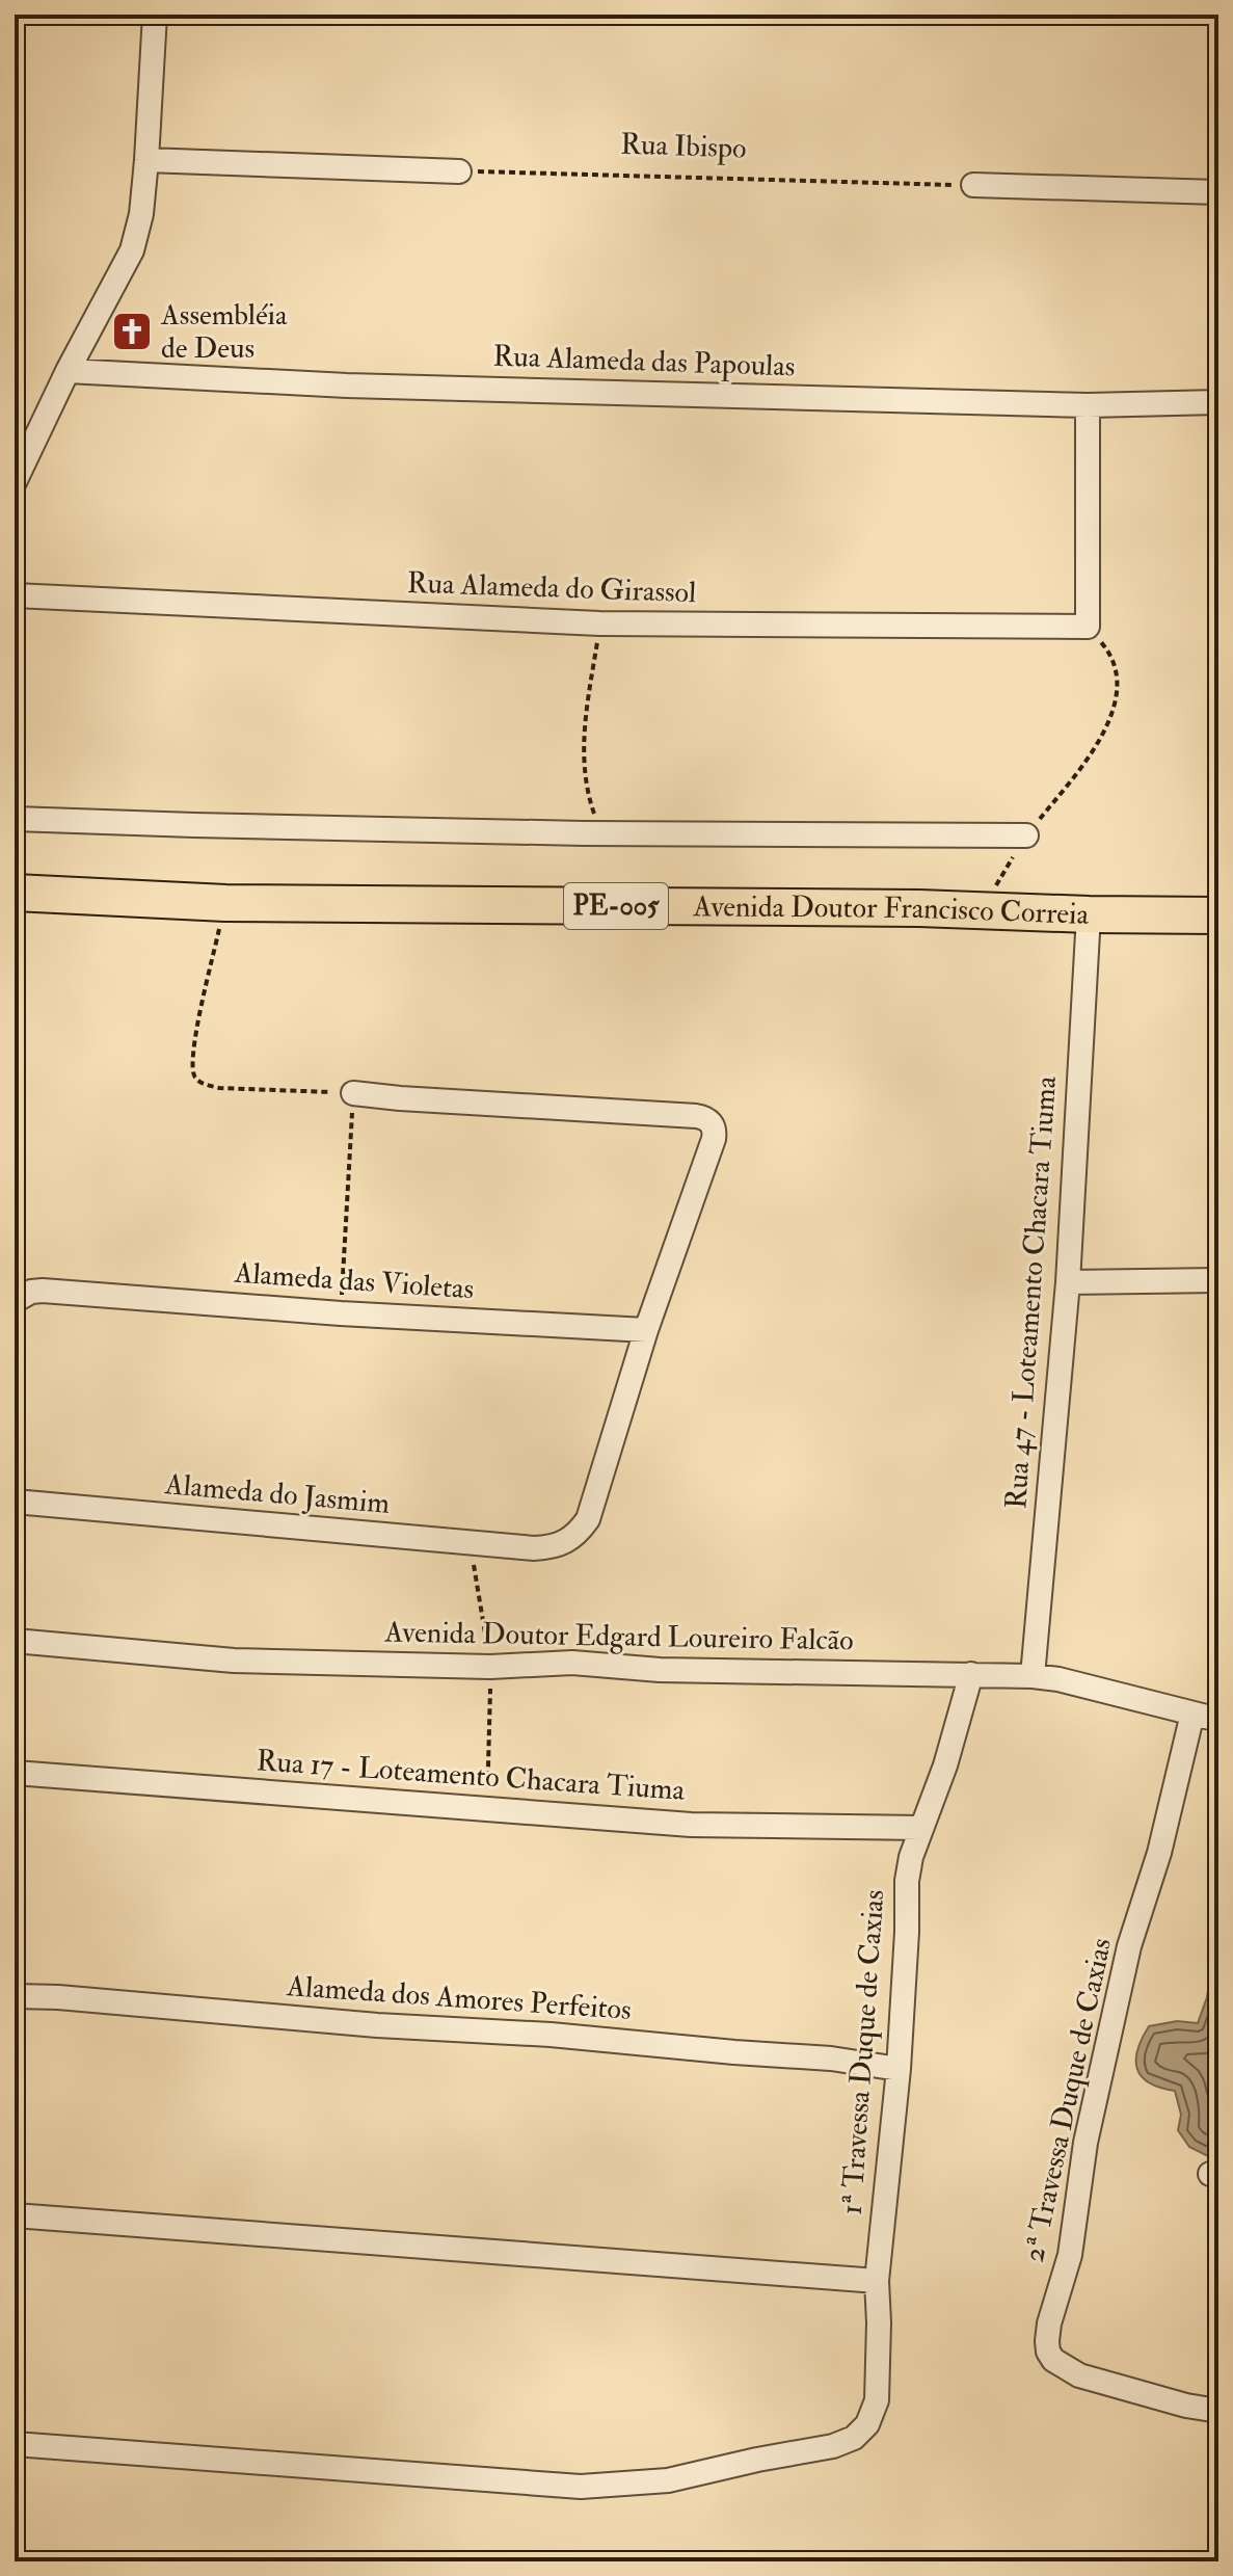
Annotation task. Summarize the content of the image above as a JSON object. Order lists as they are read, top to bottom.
{
  "streets": {
    "main road": ["PE-005", "Avenida Doutor Francisco Correia"],
    "street": [
      "Rua Alameda das Papoulas",
      "Rua Alameda do Girassol",
      "Alameda das Violetas",
      "Rua 47 - Loteamento Chacara Tiuma",
      "Alameda do Jasmim",
      "Avenida Doutor Edgard Loureiro Falcão",
      "Rua 17 - Loteamento Chacara Tiuma",
      "Alameda dos Amores Perfeitos",
      "1ª Travessa Duque de Caxias",
      "2ª Travessa Duque de Caxias"
    ],
    "path": ["Rua Ibispo"]
  },
  "crossings": [
    ["Avenida Doutor Francisco Correia", "Rua 47 - Loteamento Chacara Tiuma"],
    ["Alameda das Violetas", "Alameda do Jasmim"],
    ["Rua 47 - Loteamento Chacara Tiuma", "Avenida Doutor Edgard Loureiro Falcão"],
    ["Avenida Doutor Edgard Loureiro Falcão", "1ª Travessa Duque de Caxias"],
    ["Avenida Doutor Edgard Loureiro Falcão", "2ª Travessa Duque de Caxias"],
    ["Rua 17 - Loteamento Chacara Tiuma", "1ª Travessa Duque de Caxias"],
    ["Alameda dos Amores Perfeitos", "1ª Travessa Duque de Caxias"]
  ],
  "places": {
    "church": ["Assembléia de Deus"]
  }
}
